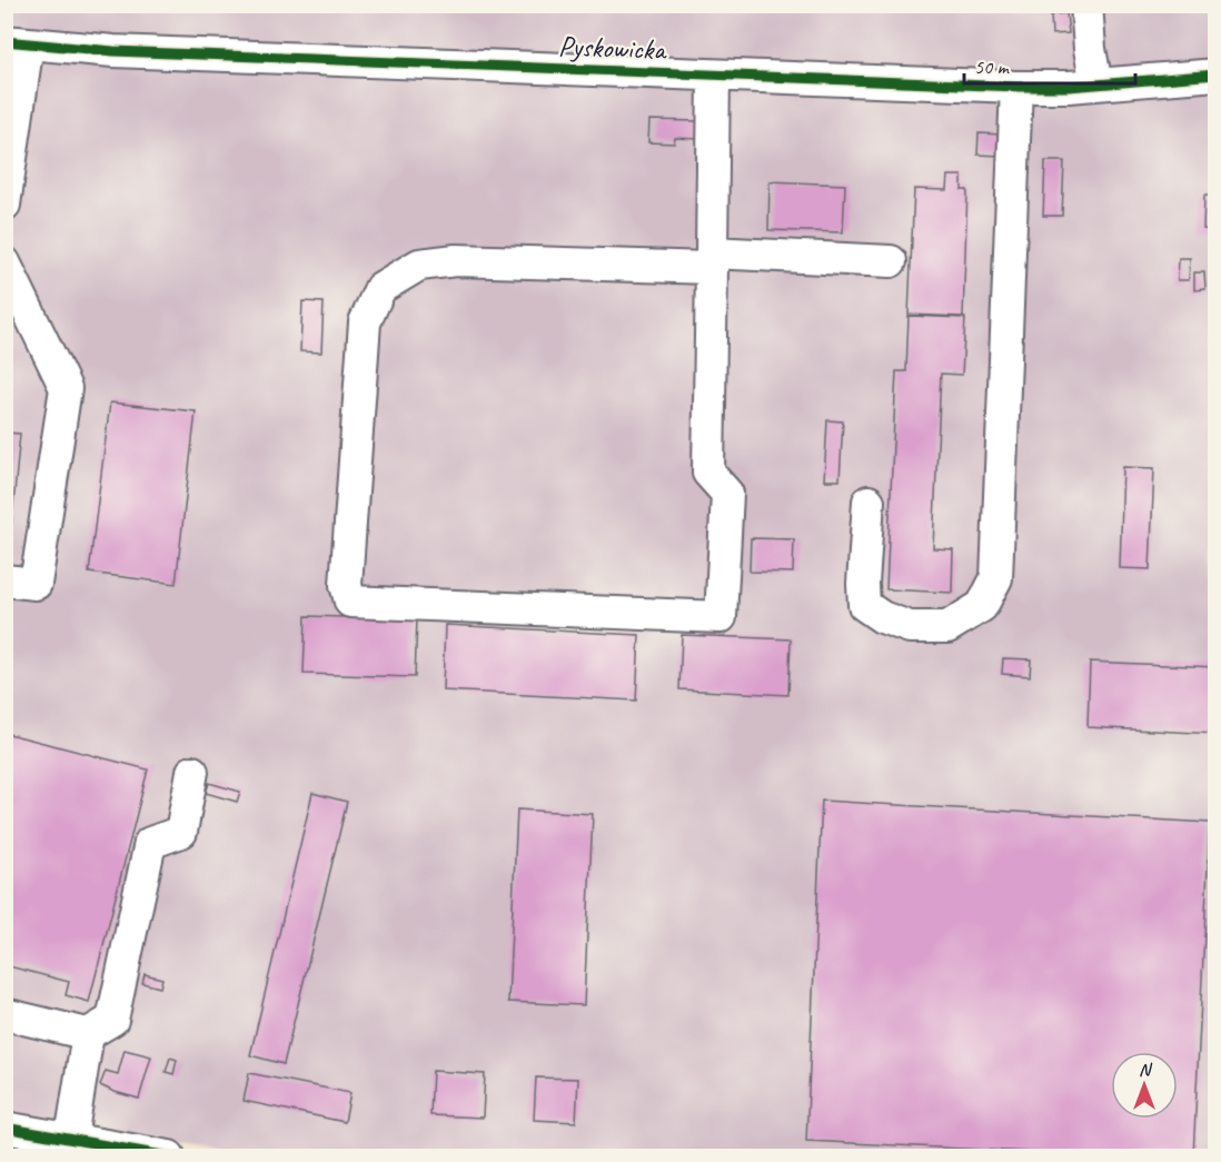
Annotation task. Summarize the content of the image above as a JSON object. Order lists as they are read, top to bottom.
{
  "streets": {
    "street": ["Pyskowicka"]
  },
  "scale_bar": "50 m",
  "north": "top"
}
